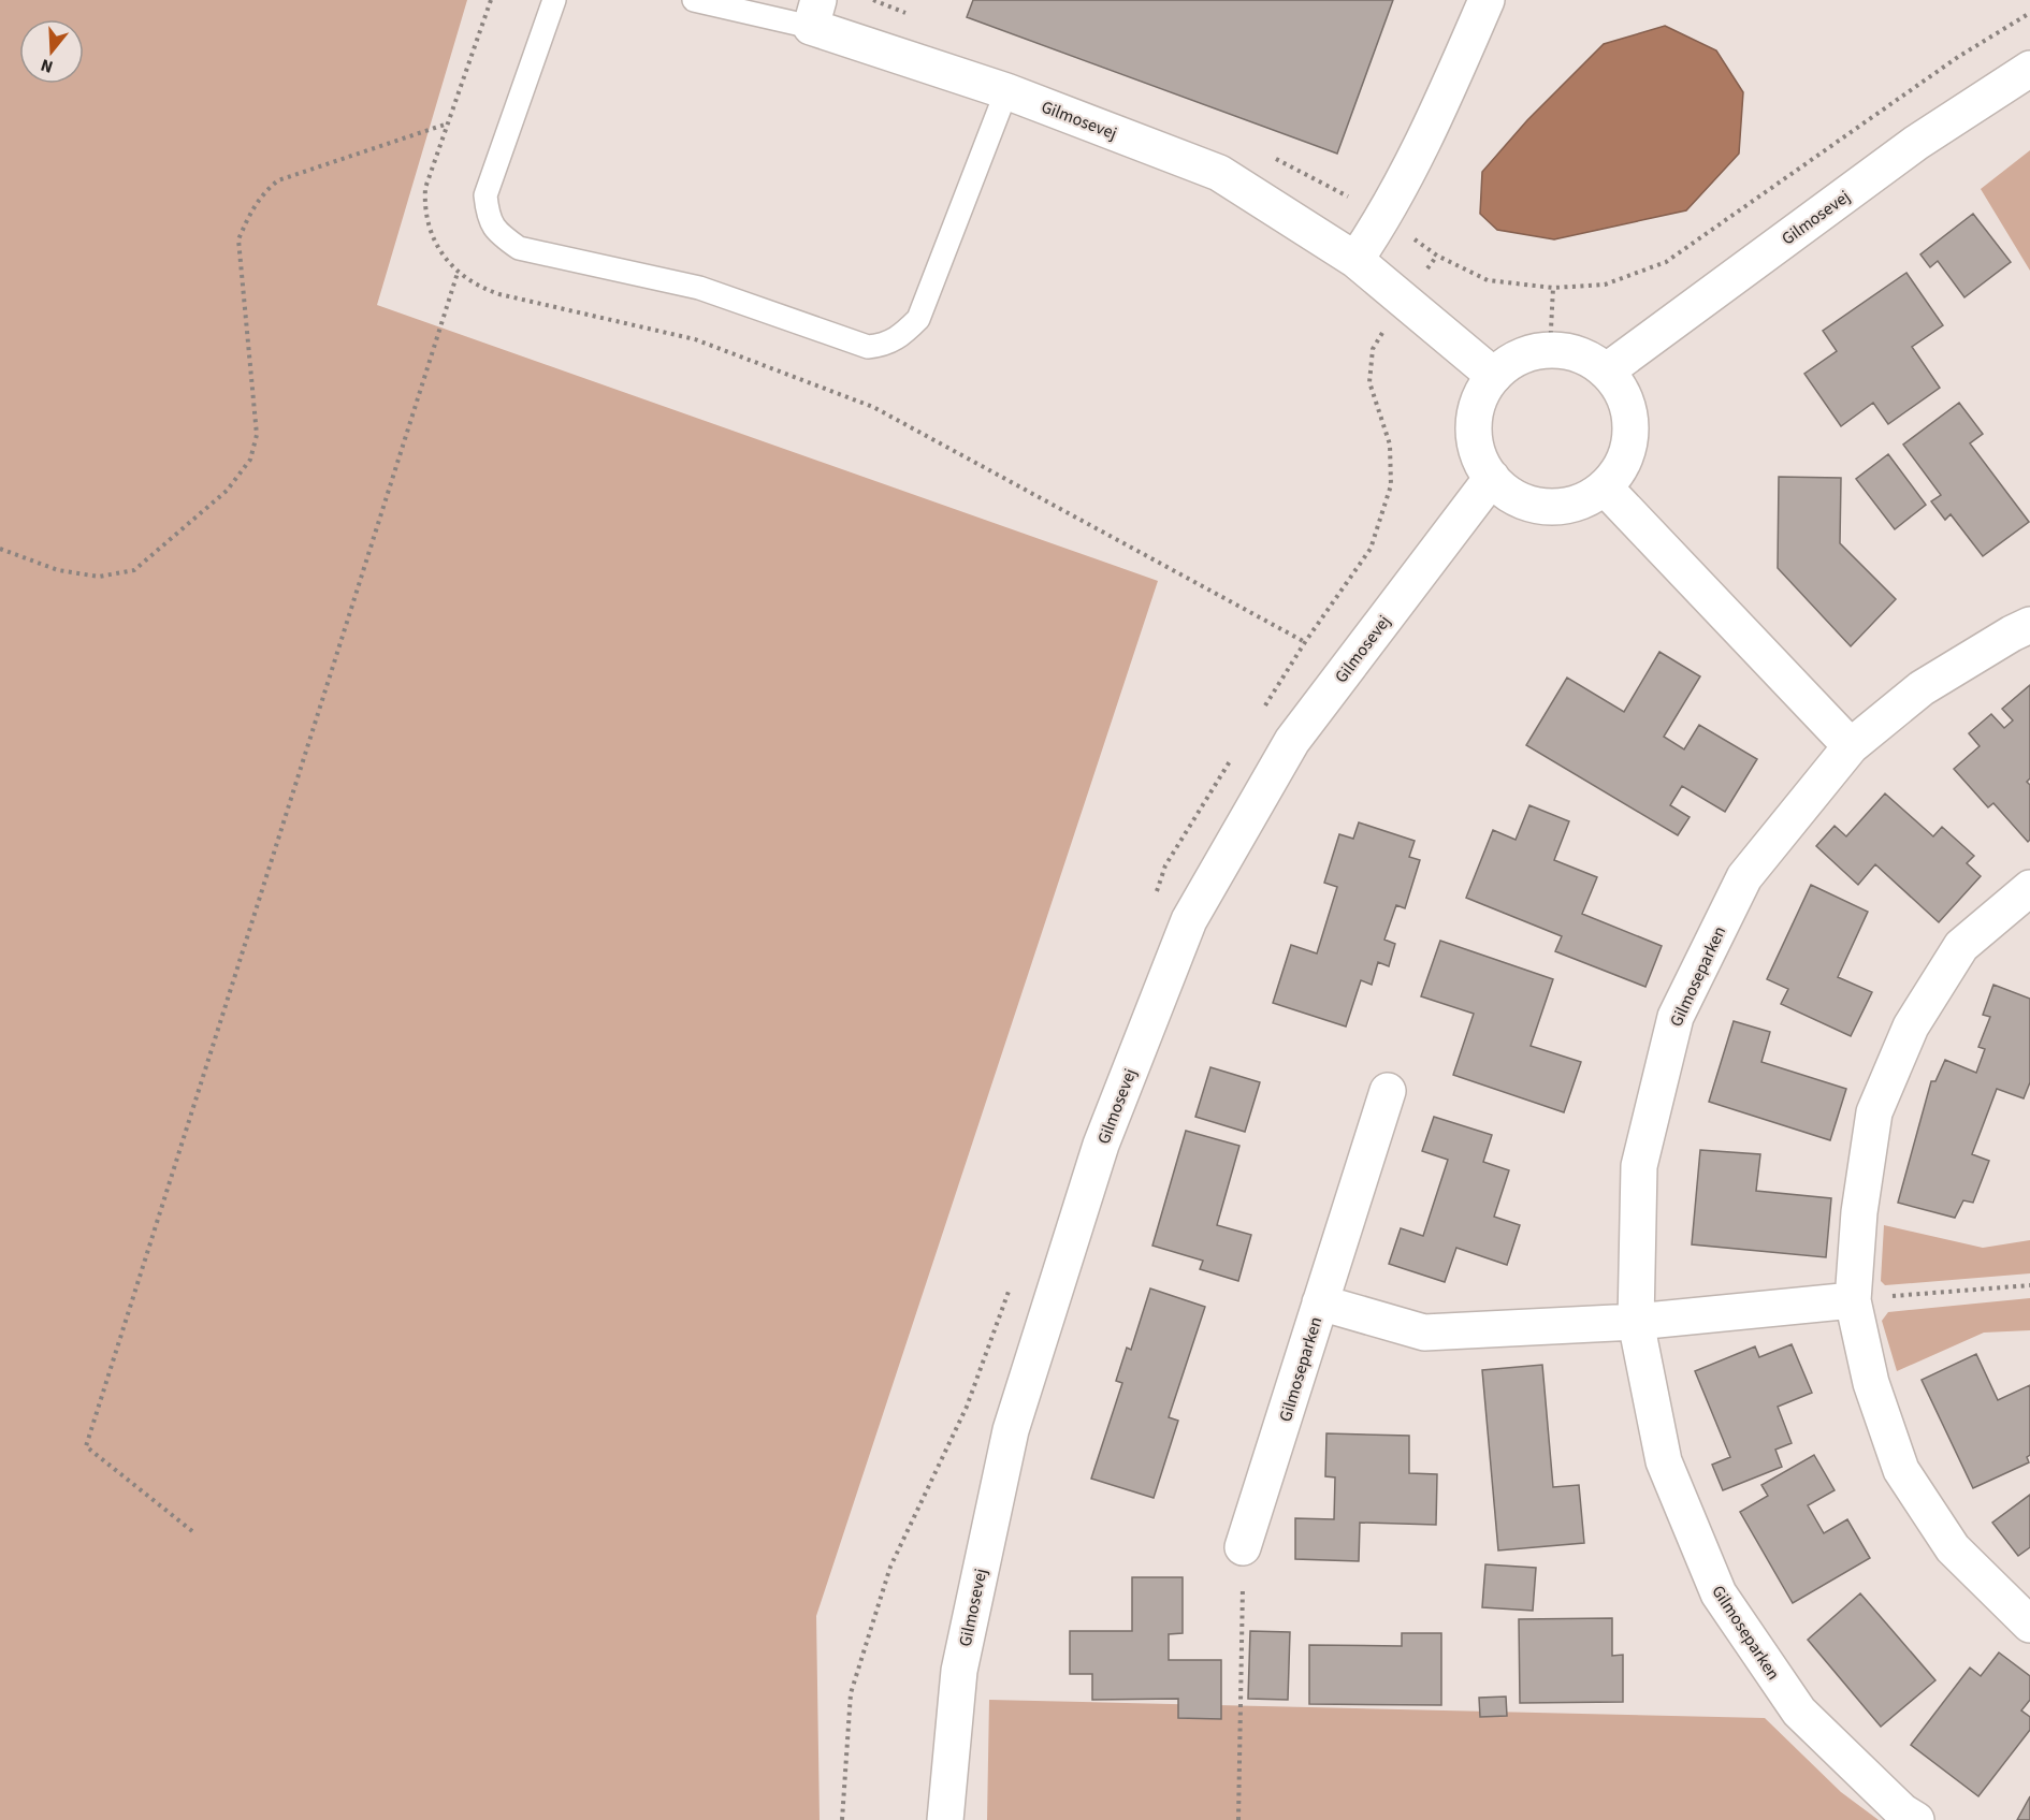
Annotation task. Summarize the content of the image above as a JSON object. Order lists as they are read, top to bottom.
{
  "streets": {
    "street": ["Gilmosevej", "Gilmoseparken"]
  },
  "north": "bottom"
}
